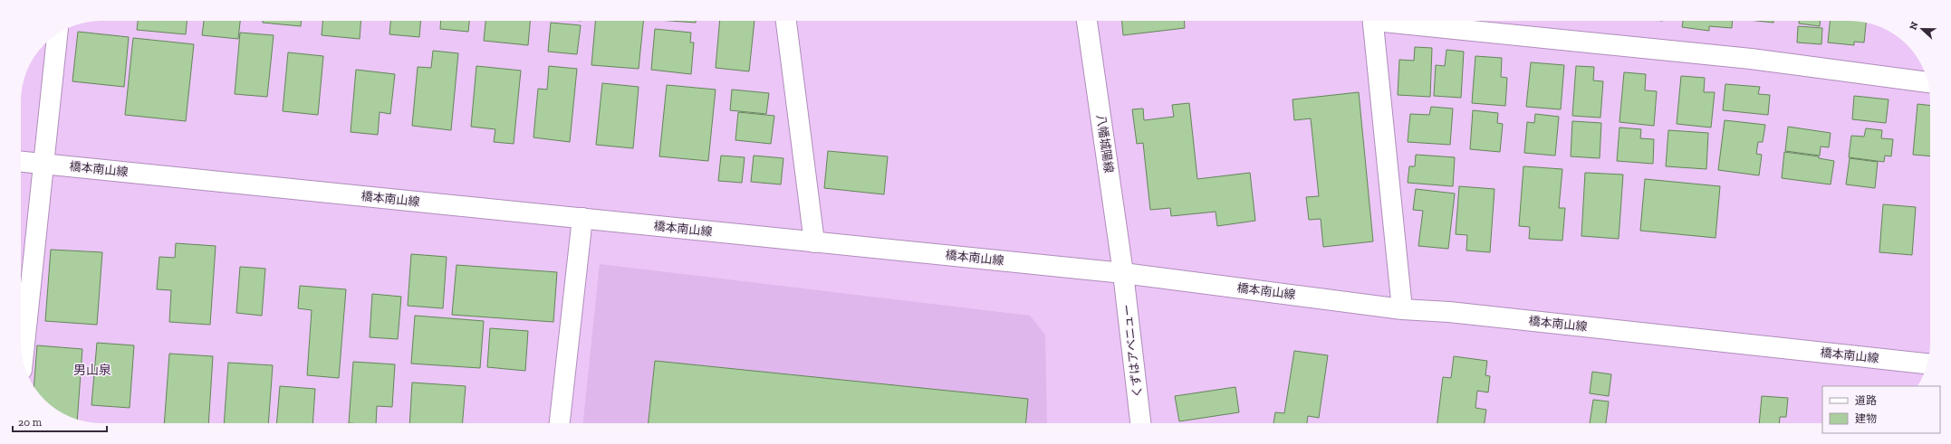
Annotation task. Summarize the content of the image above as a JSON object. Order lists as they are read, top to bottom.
{
  "streets": {
    "street": ["八幡城陽線", "橋本南山線", "くずはアベニュー"]
  },
  "crossings": [
    ["八幡城陽線", "橋本南山線"],
    ["八幡城陽線", "くずはアベニュー"],
    ["橋本南山線", "くずはアベニュー"]
  ],
  "districts": ["男山泉"],
  "legend": ["道路", "建物"],
  "scale_bar": "20 m",
  "north": "left"
}
